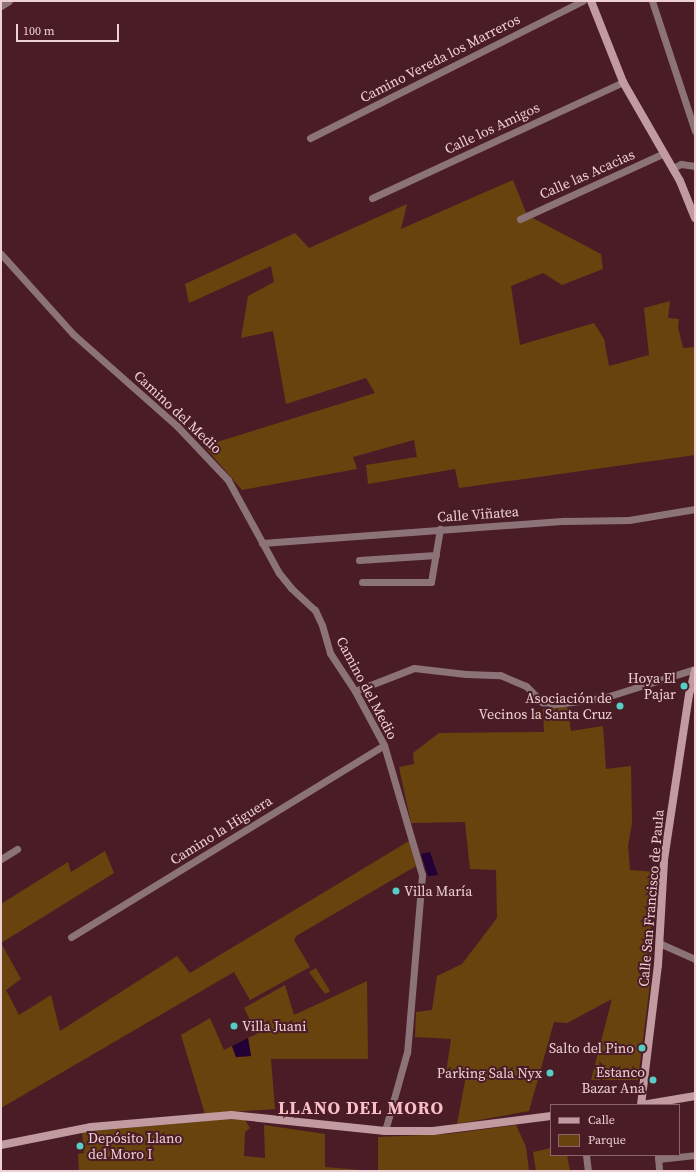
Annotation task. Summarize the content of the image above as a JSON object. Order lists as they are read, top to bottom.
{
  "streets": {
    "main road": ["Calle San Francisco de Paula"],
    "street": [
      "Camino Vereda los Marreros",
      "Calle los Amigos",
      "Calle las Acacias",
      "Camino del Medio",
      "Calle Viñatea",
      "Camino la Higuera"
    ]
  },
  "crossings": [
    ["Camino del Medio", "Calle Viñatea"],
    ["Camino del Medio", "Camino la Higuera"]
  ],
  "districts": ["LLANO DEL MORO"],
  "places": [
    "Hoya El Pajar",
    "Asociación de Vecinos la Santa Cruz",
    "Villa María",
    "Villa Juani",
    "Salto del Pino",
    "Parking Sala Nyx",
    "Estanco Bazar Ana",
    "Depósito Llano del Moro I"
  ],
  "legend": ["Calle", "Parque"],
  "scale_bar": "100 m"
}
